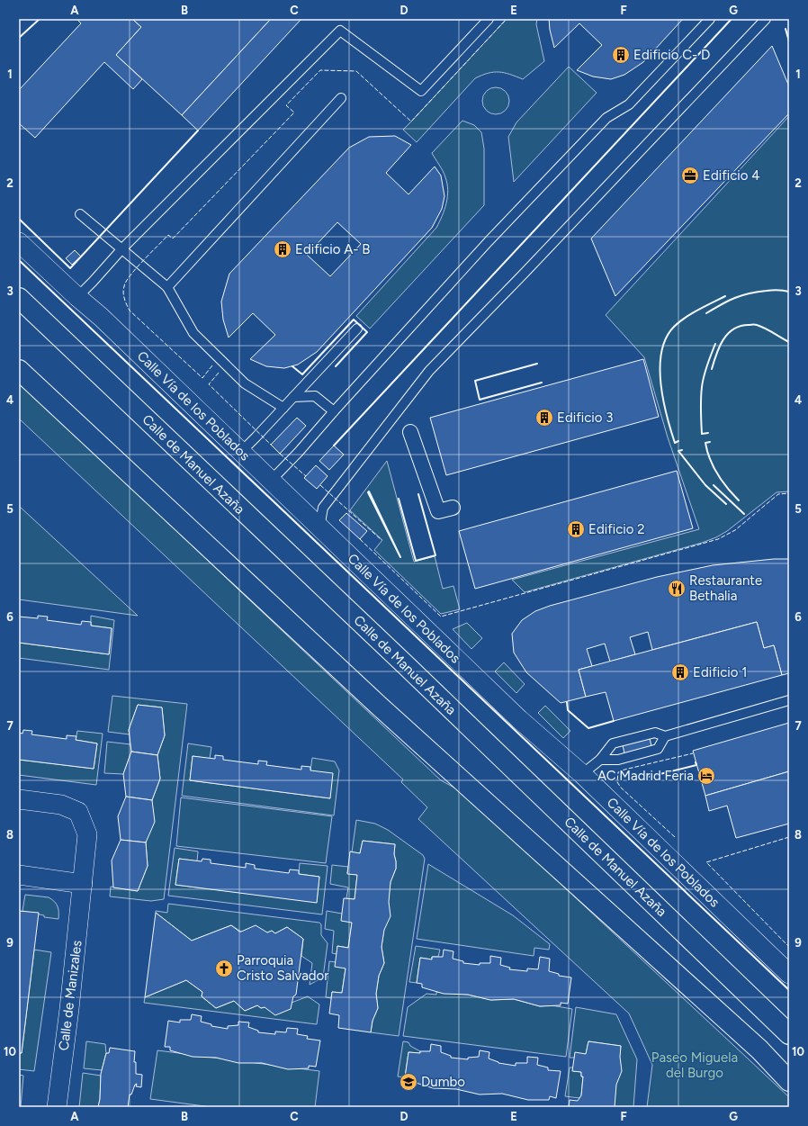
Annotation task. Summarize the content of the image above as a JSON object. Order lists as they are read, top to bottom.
{
  "streets": {
    "highway": ["Calle de Manuel Azaña"],
    "street": ["Calle Vía de los Poblados", "Calle de Manizales"]
  },
  "parks": ["Paseo Miguela del Burgo"],
  "places": {
    "building": [
      "Edificio C- D",
      "Edificio A- B",
      "Edificio 3",
      "Edificio 2",
      "Edificio 1"
    ],
    "office": ["Edificio 4"],
    "restaurant": ["Restaurante Bethalia"],
    "hotel": ["AC Madrid Feria"],
    "church": ["Parroquia Cristo Salvador"],
    "school or university": ["Dumbo"]
  },
  "grid": {
    "columns": [
      "A",
      "B",
      "C",
      "D",
      "E",
      "F",
      "G"
    ],
    "rows": [
      "1",
      "2",
      "3",
      "4",
      "5",
      "6",
      "7",
      "8",
      "9",
      "10"
    ]
  }
}
